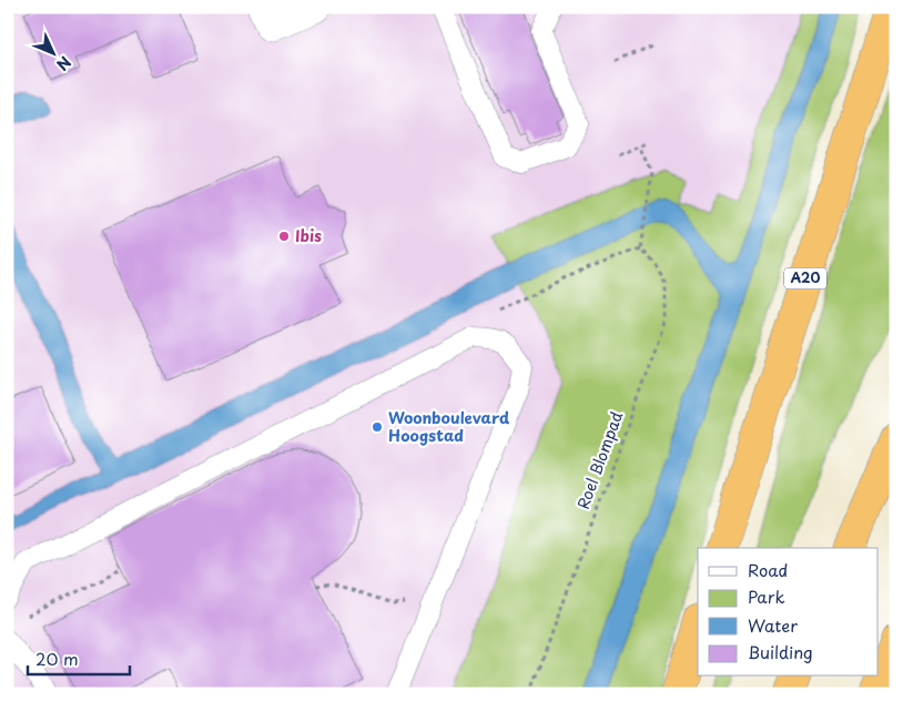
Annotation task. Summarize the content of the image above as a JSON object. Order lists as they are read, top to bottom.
{
  "streets": {
    "highway": ["A20"],
    "path": ["Roel Blompad"]
  },
  "places": ["Ibis", "Woonboulevard Hoogstad"],
  "legend": [
    "Road",
    "Park",
    "Water",
    "Building"
  ],
  "scale_bar": "20 m",
  "north": "bottom right"
}
